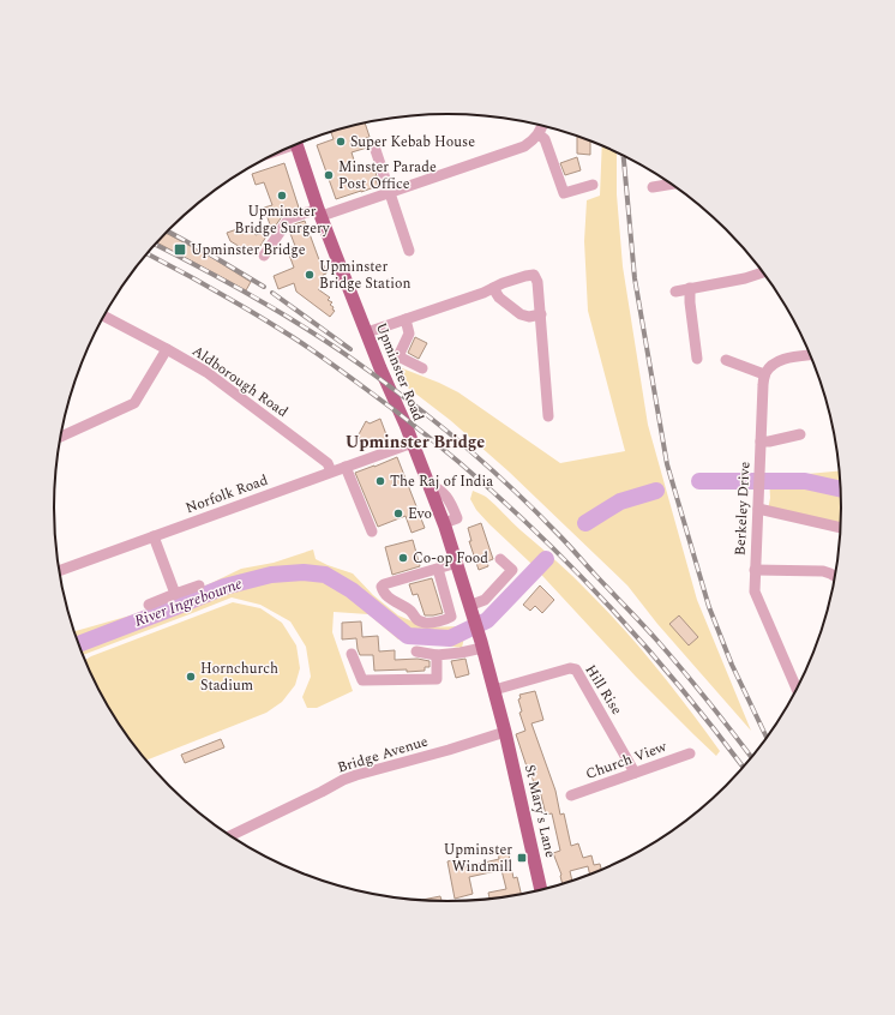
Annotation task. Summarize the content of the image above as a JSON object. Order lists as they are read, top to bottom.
{
  "streets": {
    "main road": ["Upminster Road", "St Mary's Lane"],
    "street": [
      "Aldborough Road",
      "Norfolk Road",
      "Berkeley Drive",
      "Hill Rise",
      "Bridge Avenue",
      "Church View"
    ]
  },
  "crossings": [
    ["Upminster Road", "Norfolk Road"],
    ["Upminster Road", "Hill Rise"],
    ["Upminster Road", "Bridge Avenue"],
    ["Upminster Road", "St Mary's Lane"],
    ["Aldborough Road", "Norfolk Road"],
    ["Hill Rise", "Church View"],
    ["Bridge Avenue", "St Mary's Lane"]
  ],
  "districts": ["Upminster Bridge"],
  "water": ["River Ingrebourne"],
  "places": {
    "other": [
      "Super Kebab House",
      "Minster Parade Post Office",
      "Upminster Bridge Surgery",
      "Upminster Bridge Station",
      "The Raj of India",
      "Evo",
      "Co-op Food",
      "Hornchurch Stadium"
    ],
    "transit": ["Upminster Bridge", "Upminster Windmill"]
  }
}
